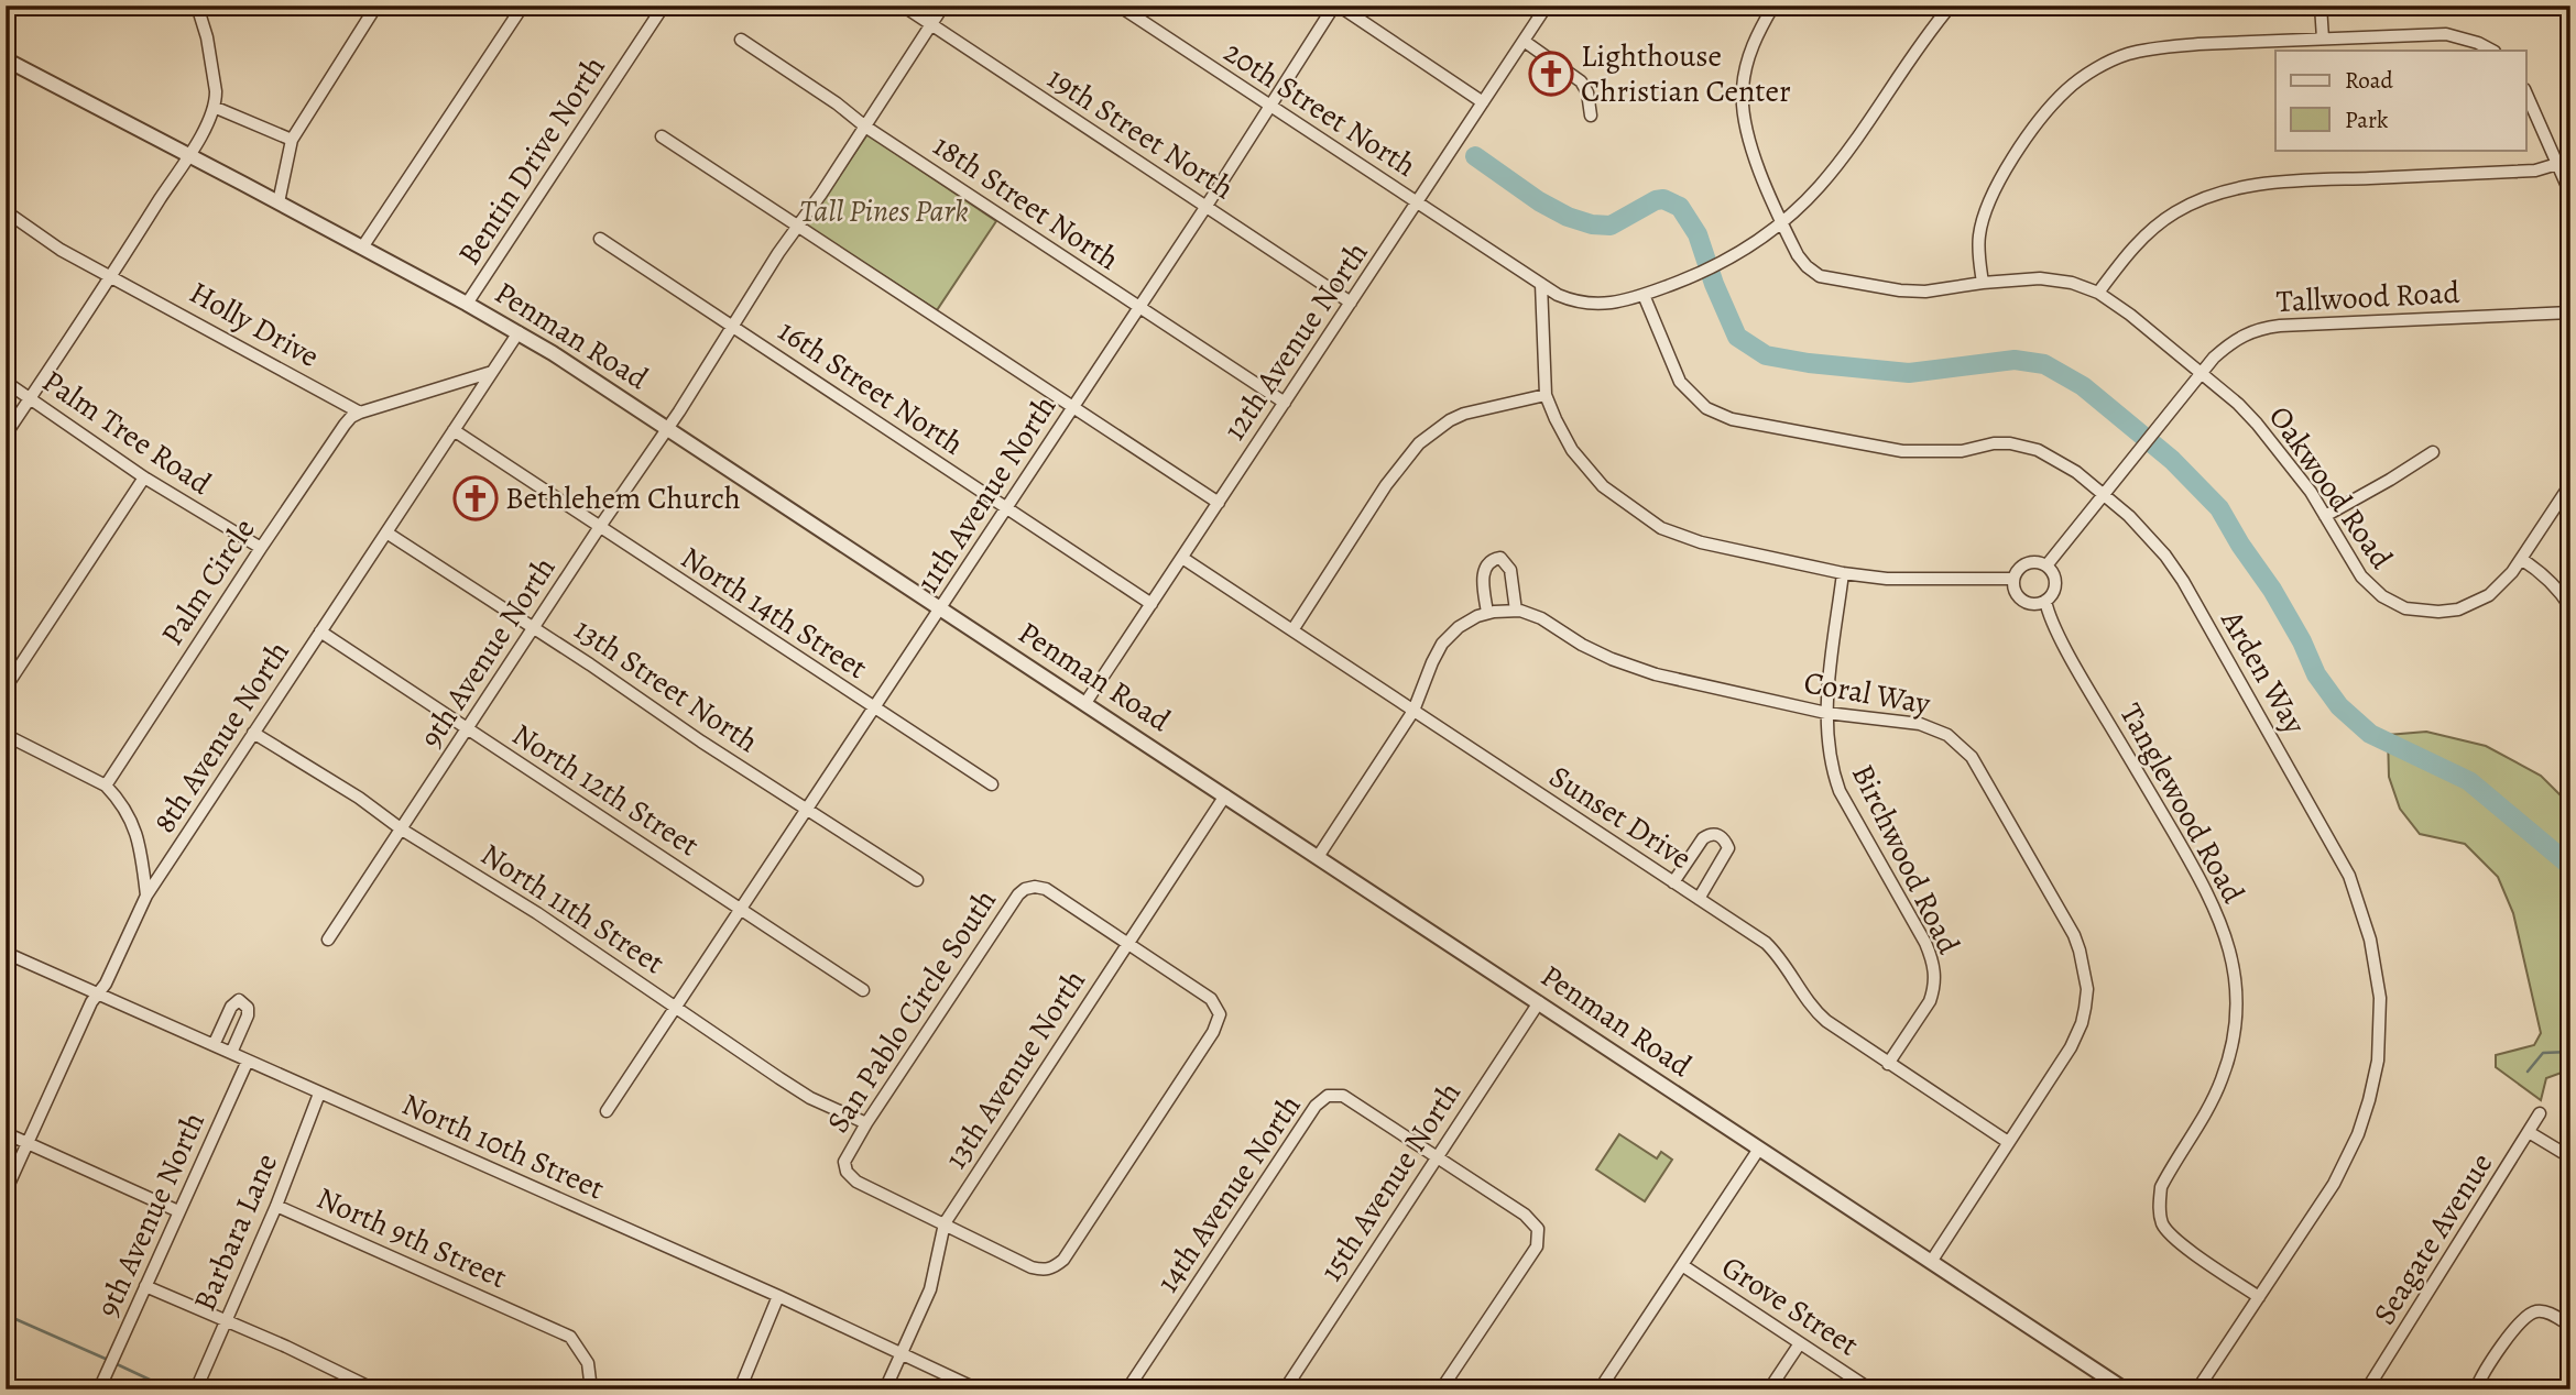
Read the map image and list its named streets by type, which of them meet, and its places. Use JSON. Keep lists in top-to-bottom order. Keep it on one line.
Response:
{"streets":{"street":["20th Street North","19th Street North","Bentin Drive North","18th Street North","Tallwood Road","Holly Drive","Penman Road","12th Avenue North","16th Street North","Palm Tree Road","Oakwood Road","11th Avenue North","Palm Circle","North 14th Street","9th Avenue North","Arden Way","13th Street North","Coral Way","8th Avenue North","North 12th Street","Tanglewood Road","Sunset Drive","Birchwood Road","North 11th Street","San Pablo Circle South","13th Avenue North","North 10th Street","15th Avenue North","14th Avenue North","Barbara Lane","North 9th Street","Seagate Avenue","Grove Street"]},"crossings":[["20th Street North","12th Avenue North"],["20th Street North","Oakwood Road"],["20th Street North","11th Avenue North"],["20th Street North","Arden Way"],["19th Street North","12th Avenue North"],["19th Street North","11th Avenue North"],["19th Street North","9th Avenue North"],["Bentin Drive North","Penman Road"],["18th Street North","12th Avenue North"],["18th Street North","11th Avenue North"],["18th Street North","9th Avenue North"],["Tallwood Road","Oakwood Road"],["Tallwood Road","Arden Way"],["Tallwood Road","Tanglewood Road"],["Holly Drive","Palm Circle"],["Penman Road","12th Avenue North"],["Penman Road","11th Avenue North"],["Penman Road","9th Avenue North"],["Penman Road","Coral Way"],["Penman Road","8th Avenue North"],["Penman Road","13th Avenue North"],["Penman Road","15th Avenue North"],["12th Avenue North","16th Street North"],["12th Avenue North","Sunset Drive"],["16th Street North","11th Avenue North"],["16th Street North","9th Avenue North"],["Palm Tree Road","Palm Circle"],["11th Avenue North","North 14th Street"],["11th Avenue North","13th Street North"],["11th Avenue North","North 12th Street"],["11th Avenue North","North 11th Street"],["North 14th Street","9th Avenue North"],["North 14th Street","8th Avenue North"],["9th Avenue North","13th Street North"],["9th Avenue North","North 12th Street"],["9th Avenue North","North 11th Street"],["9th Avenue North","North 10th Street"],["Arden Way","Tanglewood Road"],["13th Street North","8th Avenue North"],["Coral Way","Sunset Drive"],["Coral Way","Birchwood Road"],["8th Avenue North","North 12th Street"],["8th Avenue North","North 11th Street"],["8th Avenue North","North 10th Street"],["Sunset Drive","Birchwood Road"],["North 11th Street","San Pablo Circle South"],["San Pablo Circle South","13th Avenue North"],["13th Avenue North","North 10th Street"],["North 10th Street","Barbara Lane"],["15th Avenue North","14th Avenue North"],["Barbara Lane","North 9th Street"]],"parks":["Tall Pines Park"],"places":{"church":["Lighthouse Christian Center","Bethlehem Church"]},"legend":["Road","Park"]}
